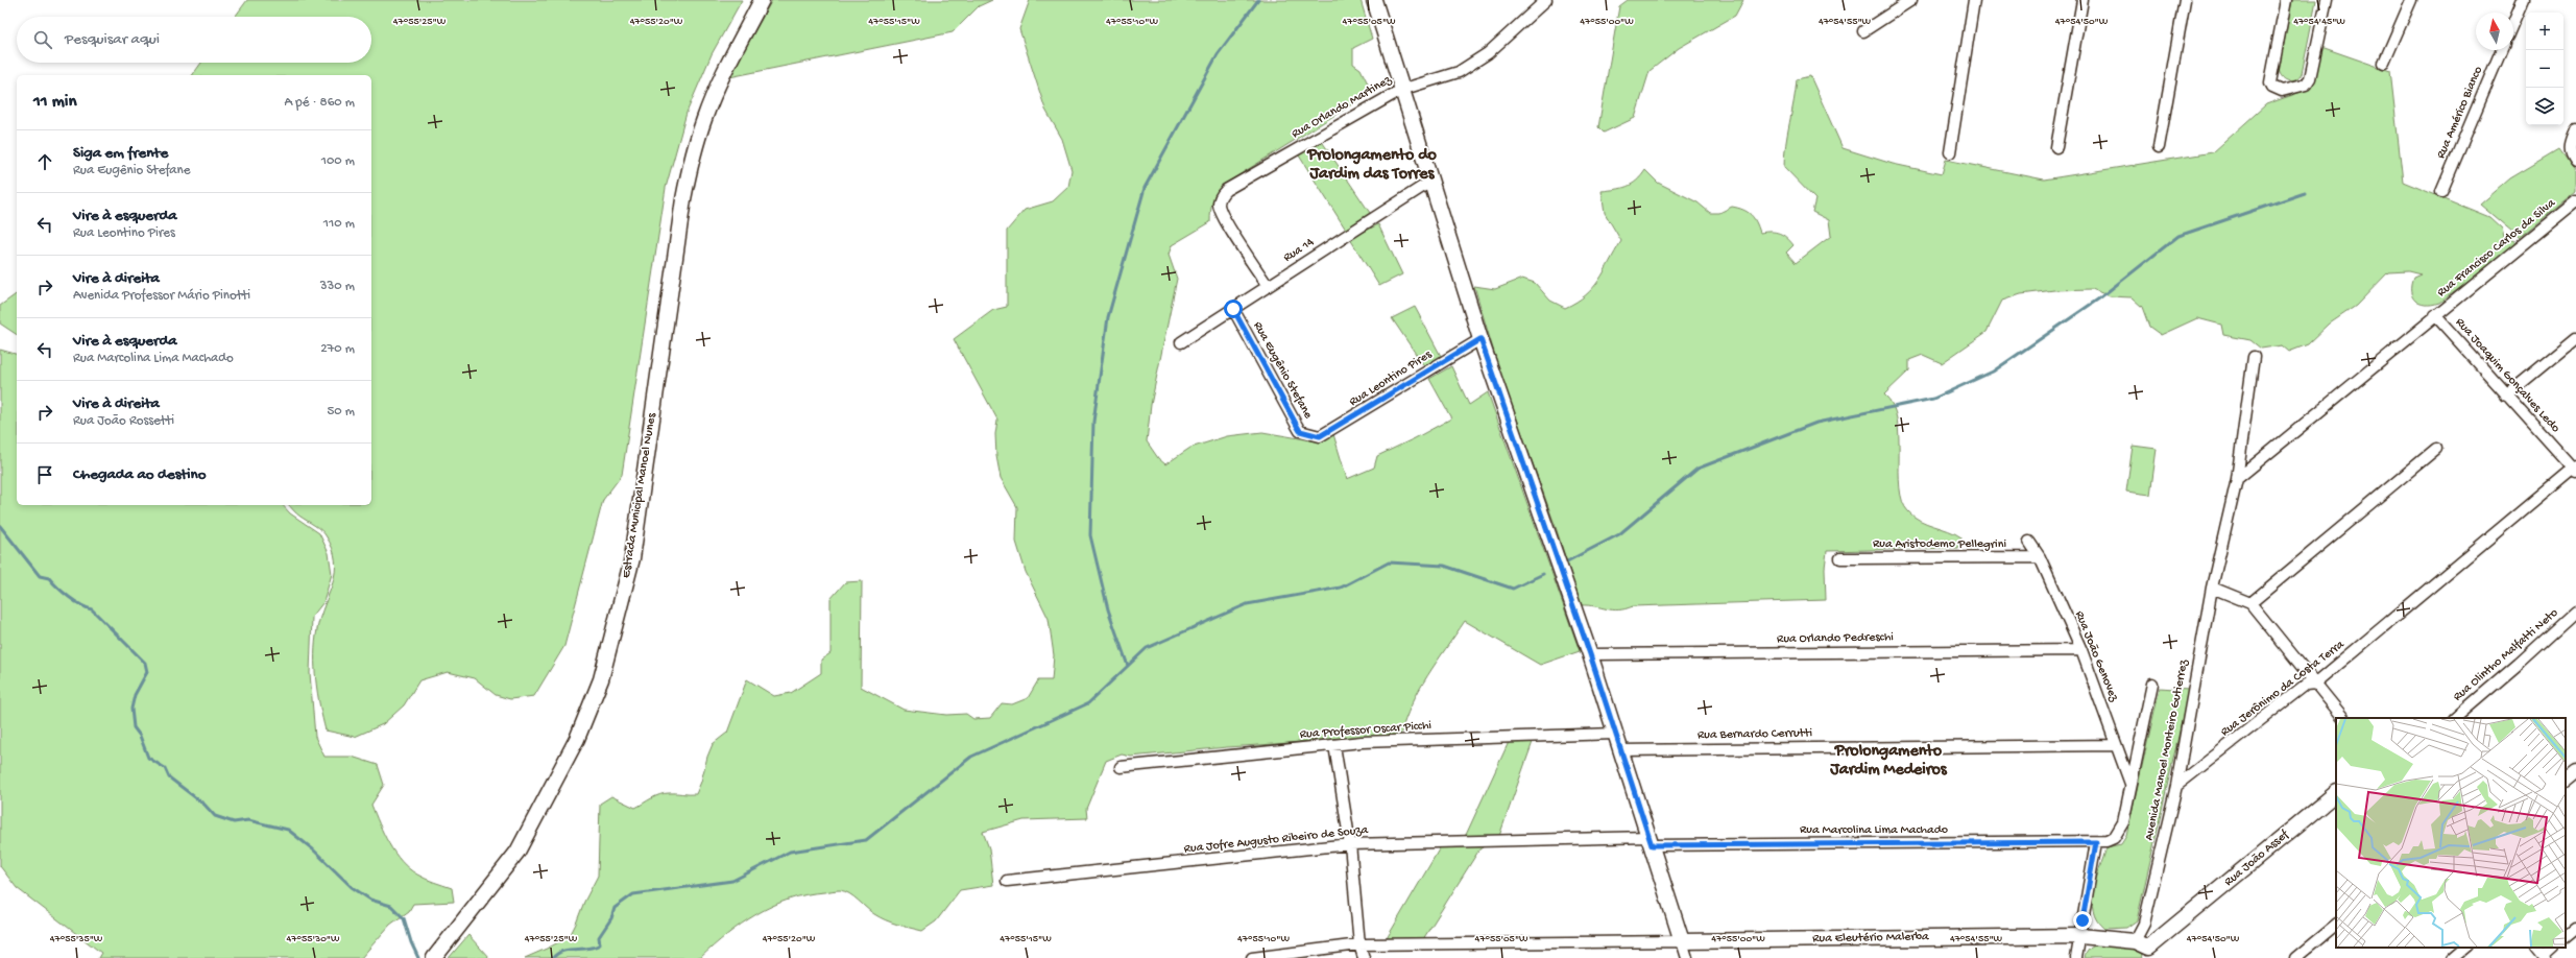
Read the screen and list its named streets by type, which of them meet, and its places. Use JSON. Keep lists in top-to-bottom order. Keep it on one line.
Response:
{"streets":{"street":["Rua Orlando Martinez","Rua Américo Bianco","Rua Francisco Carlos da Silva","Rua 14","Rua Eugênio Stefane","Rua Joaquim Gonçalves Ledo","Rua Leontino Pires","Estrada Municipal Manoel Nunes","Rua Aristodemo Pellegrini","Rua Orlando Pedreschi","Rua Olintho Malfatti Neto","Rua João Genovez","Rua Jerônimo da Costa Terra","Rua Professor Oscar Picchi","Rua Bernardo Cerrutti","Avenida Manoel Monteiro Gutierrez","Rua Marcolina Lima Machado","Rua Jofre Augusto Ribeiro de Souza","Rua João Assef","Rua Eleutério Malerba"]},"crossings":[["Rua Orlando Martinez","Rua 14"],["Rua Francisco Carlos da Silva","Rua Joaquim Gonçalves Ledo"],["Rua Francisco Carlos da Silva","Avenida Manoel Monteiro Gutierrez"],["Rua 14","Rua Eugênio Stefane"],["Rua Eugênio Stefane","Rua Leontino Pires"],["Rua Joaquim Gonçalves Ledo","Rua Jerônimo da Costa Terra"],["Rua Aristodemo Pellegrini","Rua João Genovez"],["Rua Orlando Pedreschi","Rua João Genovez"],["Rua João Genovez","Rua Bernardo Cerrutti"],["Rua João Genovez","Rua Marcolina Lima Machado"],["Rua Jerônimo da Costa Terra","Avenida Manoel Monteiro Gutierrez"],["Avenida Manoel Monteiro Gutierrez","Rua João Assef"],["Avenida Manoel Monteiro Gutierrez","Rua Eleutério Malerba"],["Rua Marcolina Lima Machado","Rua Jofre Augusto Ribeiro de Souza"],["Rua João Assef","Rua Eleutério Malerba"]],"districts":["Prolongamento do Jardim das Torres","Prolongamento Jardim Medeiros"],"north":"top","page":{"map_buttons":["+","−"],"search":"Pesquisar aqui","heading":["11 min","A pé · 860 m"],"list":[["Siga em frente","Rua Eugênio Stefane","100 m"],["Vire à esquerda","Rua Leontino Pires","110 m"],["Vire à direita","Avenida Professor Mário Pinotti","330 m"],["Vire à esquerda","Rua Marcolina Lima Machado","270 m"],["Vire à direita","Rua João Rossetti","50 m"],"Chegada ao destino"]},"coordinates":["47°55'25\"W","47°55'20\"W","47°55'15\"W","47°55'10\"W","47°55'05\"W","47°55'00\"W","47°54'55\"W","47°54'50\"W","47°54'45\"W","47°55'35\"W","47°55'30\"W"]}
